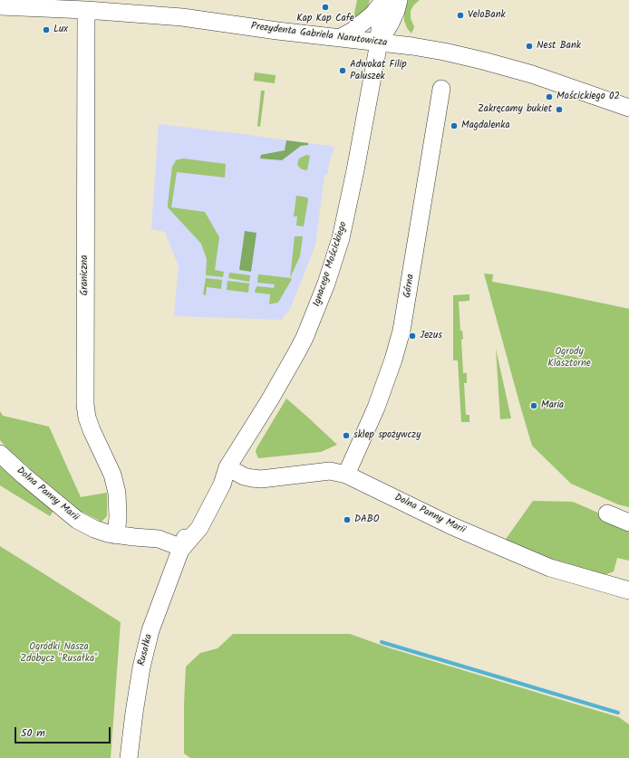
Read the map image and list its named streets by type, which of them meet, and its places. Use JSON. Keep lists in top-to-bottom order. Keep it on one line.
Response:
{"streets":{"street":["Prezydenta Gabriela Narutowicza","Ignacego Mościckiego","Graniczna","Górna","Dolna Panny Marii","Rusałka"]},"crossings":[["Prezydenta Gabriela Narutowicza","Ignacego Mościckiego"],["Prezydenta Gabriela Narutowicza","Graniczna"],["Ignacego Mościckiego","Dolna Panny Marii"],["Graniczna","Dolna Panny Marii"],["Górna","Dolna Panny Marii"],["Dolna Panny Marii","Rusałka"]],"parks":["Ogrody Klasztorne","Ogródki Nasza Zdobycz \"Rusałka\""],"places":["Kap Kap Cafe","VeloBank","Lux","Nest Bank","Adwokat Filip Paluszek","Mościckiego 02","Zakręcamy bukiet","Magdalenka","Jezus","Maria","sklep spożywczy","DABO"],"scale_bar":"50 m"}
